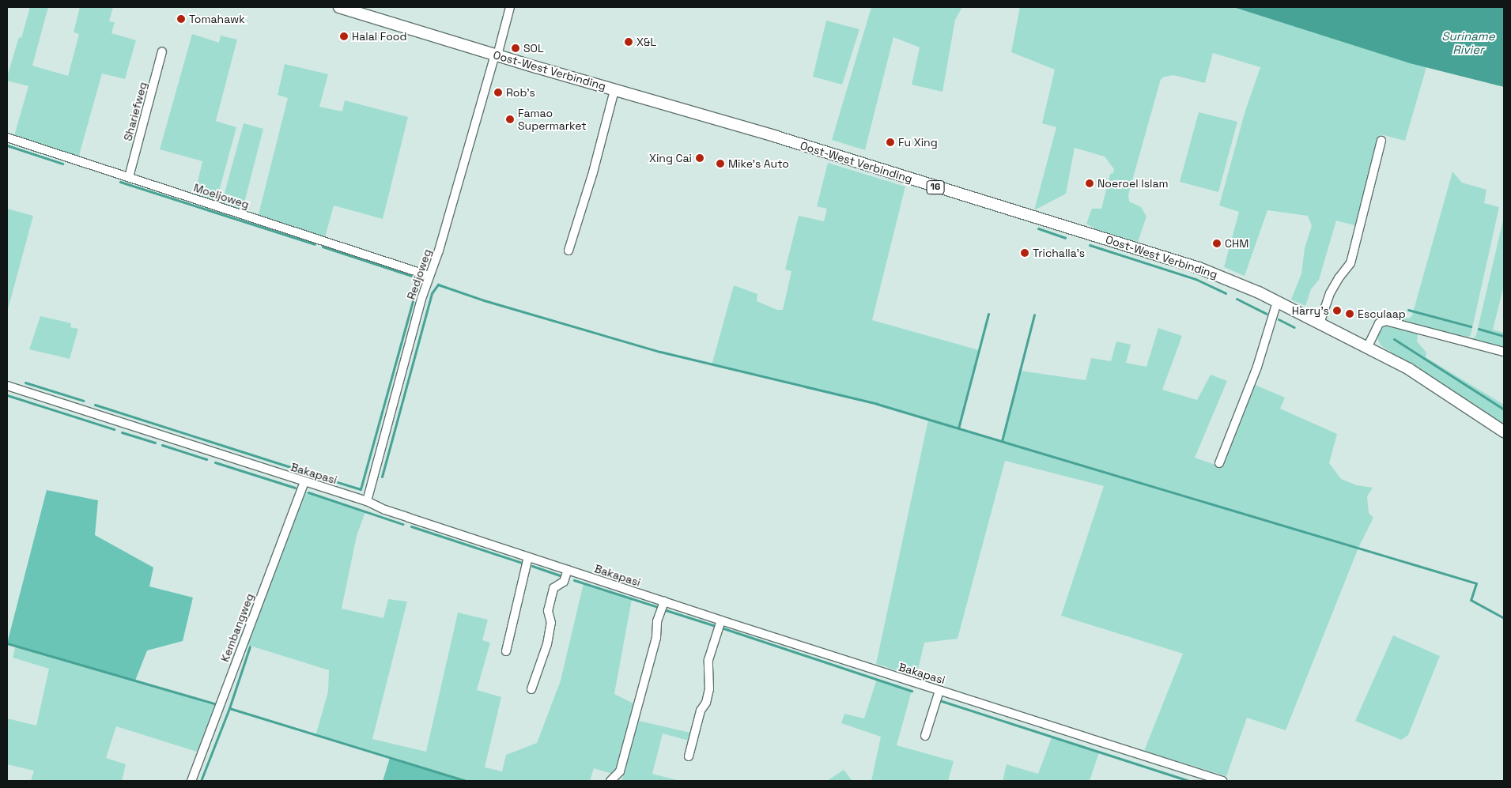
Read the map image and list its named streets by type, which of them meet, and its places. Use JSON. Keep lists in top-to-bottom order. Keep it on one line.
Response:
{"streets":{"main road":["Oost-West Verbinding","16"],"street":["Shariefweg","Moeljoweg","Redjoweg","Bakapasi","Kembangweg"]},"crossings":[["Oost-West Verbinding","Redjoweg"],["Shariefweg","Moeljoweg"],["Moeljoweg","Redjoweg"],["Redjoweg","Bakapasi"],["Bakapasi","Kembangweg"]],"water":["Suriname Rivier"],"places":["Tomahawk","Halal Food","X&L","SOL","Rob's","Famao Supermarket","Fu Xing","Xing Cai","Mike's Auto","Noeroel Islam","CHM","Trichalla's","Harry's","Esculaap"]}
